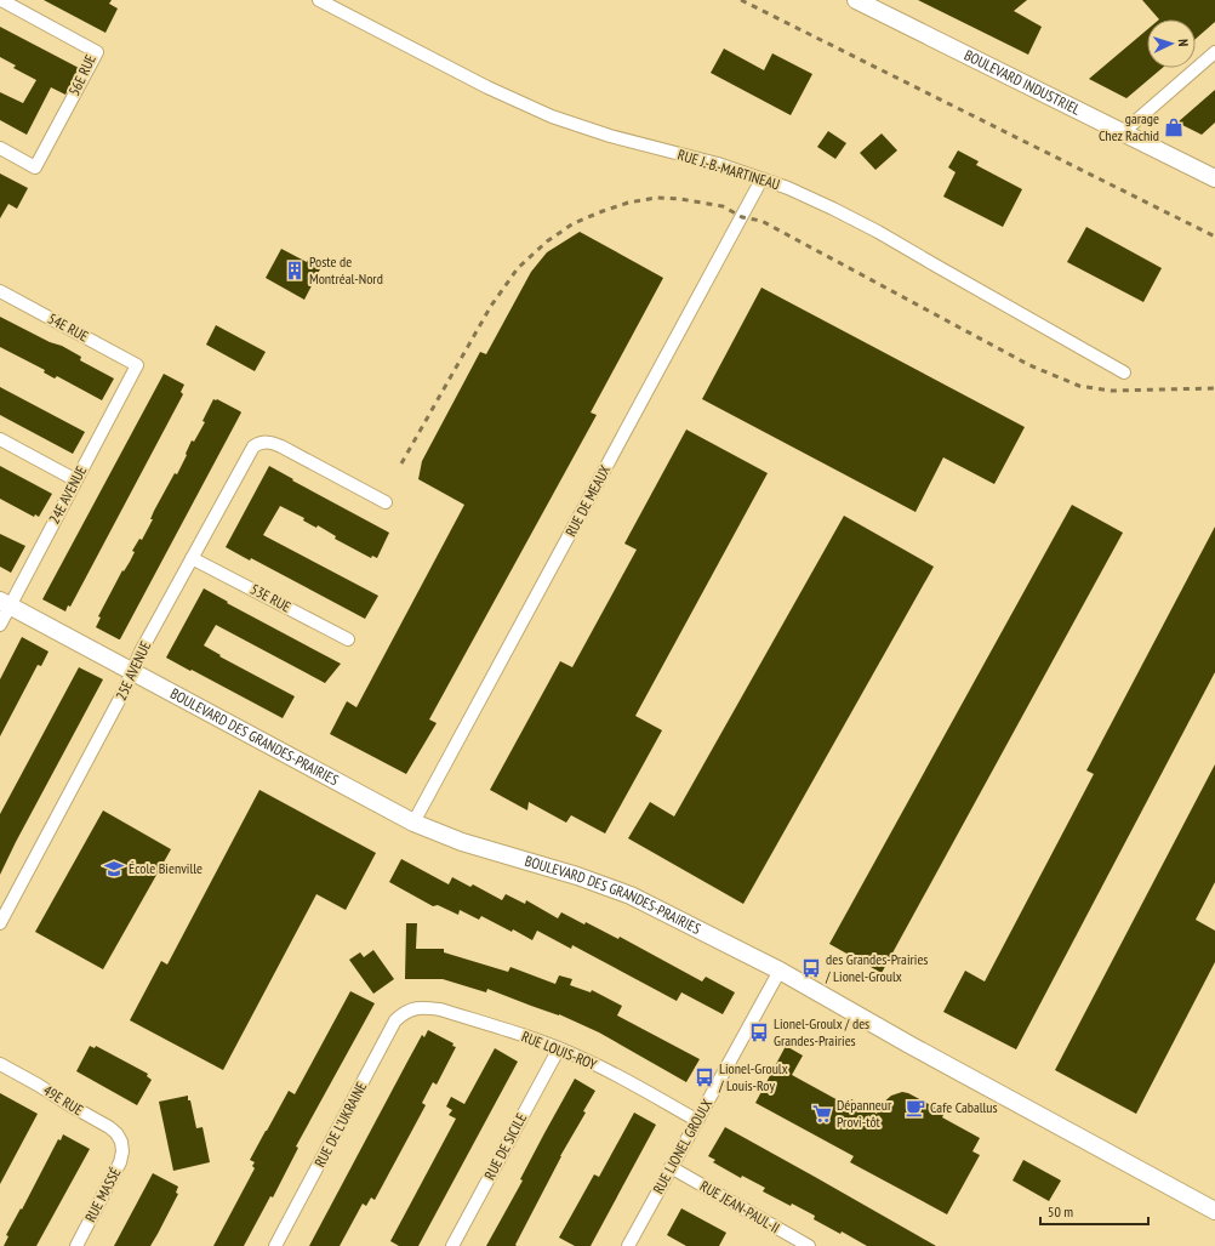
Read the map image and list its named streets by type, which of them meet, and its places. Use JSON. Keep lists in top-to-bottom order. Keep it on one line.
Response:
{"streets":{"main road":["BOULEVARD INDUSTRIEL","BOULEVARD DES GRANDES-PRAIRIES"],"street":["56E RUE","RUE J.-B.-MARTINEAU","54E RUE","24E AVENUE","RUE DE MEAUX","53E RUE","25E AVENUE","RUE LOUIS-ROY","49E RUE","RUE DE L'UKRAINE","RUE DE SICILE","RUE LIONEL GROULX","RUE MASSÉ","RUE JEAN-PAUL-II"]},"crossings":[["RUE J.-B.-MARTINEAU","RUE DE MEAUX"],["54E RUE","24E AVENUE"],["24E AVENUE","BOULEVARD DES GRANDES-PRAIRIES"],["RUE DE MEAUX","BOULEVARD DES GRANDES-PRAIRIES"],["53E RUE","25E AVENUE"],["25E AVENUE","BOULEVARD DES GRANDES-PRAIRIES"],["BOULEVARD DES GRANDES-PRAIRIES","RUE LIONEL GROULX"],["RUE LOUIS-ROY","RUE DE L'UKRAINE"],["RUE LOUIS-ROY","RUE DE SICILE"],["RUE LOUIS-ROY","RUE LIONEL GROULX"],["49E RUE","RUE MASSÉ"],["RUE LIONEL GROULX","RUE JEAN-PAUL-II"]],"places":{"shop":["garage Chez Rachid"],"building":["Poste de Montréal-Nord"],"school or university":["École Bienville"],"bus stop":["des Grandes-Prairies / Lionel-Groulx","Lionel-Groulx / des Grandes-Prairies","Lionel-Groulx / Louis-Roy"],"cafe":["Cafe Caballus"],"supermarket":["Dépanneur Provi-tôt"]},"scale_bar":"50 m","north":"right"}
